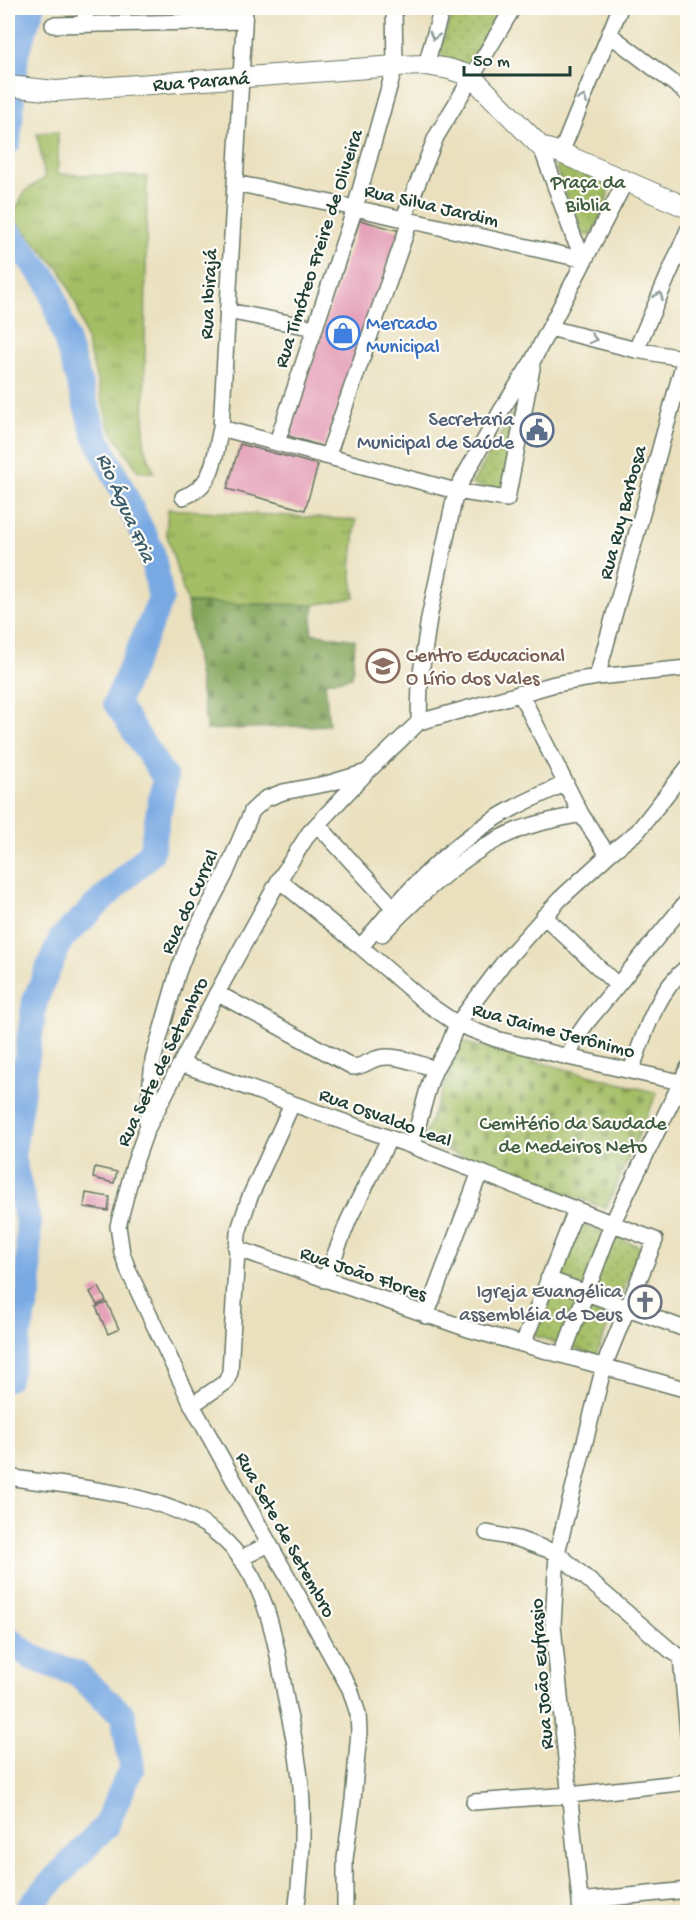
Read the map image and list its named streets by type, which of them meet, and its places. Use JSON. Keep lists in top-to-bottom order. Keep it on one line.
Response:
{"streets":{"main road":["Rua Paraná"],"street":["Rua Silva Jardim","Rua Timóteo Freire de Oliveira","Rua Ibirajá","Rua Ruy Barbosa","Rua do Curral","Rua Jaime Jerônimo","Rua Sete de Setembro","Rua Osvaldo Leal","Rua João Flores","Rua João Eufrasio"]},"crossings":[["Rua Paraná","Rua Timóteo Freire de Oliveira"],["Rua Paraná","Rua Ibirajá"],["Rua Silva Jardim","Rua Timóteo Freire de Oliveira"],["Rua Silva Jardim","Rua Ibirajá"],["Rua do Curral","Rua Sete de Setembro"],["Rua Jaime Jerônimo","Rua Sete de Setembro"],["Rua Sete de Setembro","Rua Osvaldo Leal"],["Rua Osvaldo Leal","Rua João Eufrasio"],["Rua João Flores","Rua João Eufrasio"]],"water":["Rio Água Fria"],"parks":["Praça da Biblia","Cemitério da Saudade de Medeiros Neto"],"places":{"shop":["Mercado Municipal"],"public building":["Secretaria Municipal de Saúde"],"school or university":["Centro Educacional O Lírio dos Vales"],"church":["Igreja Evangélica assembléia de Deus"]},"scale_bar":"50 m"}
